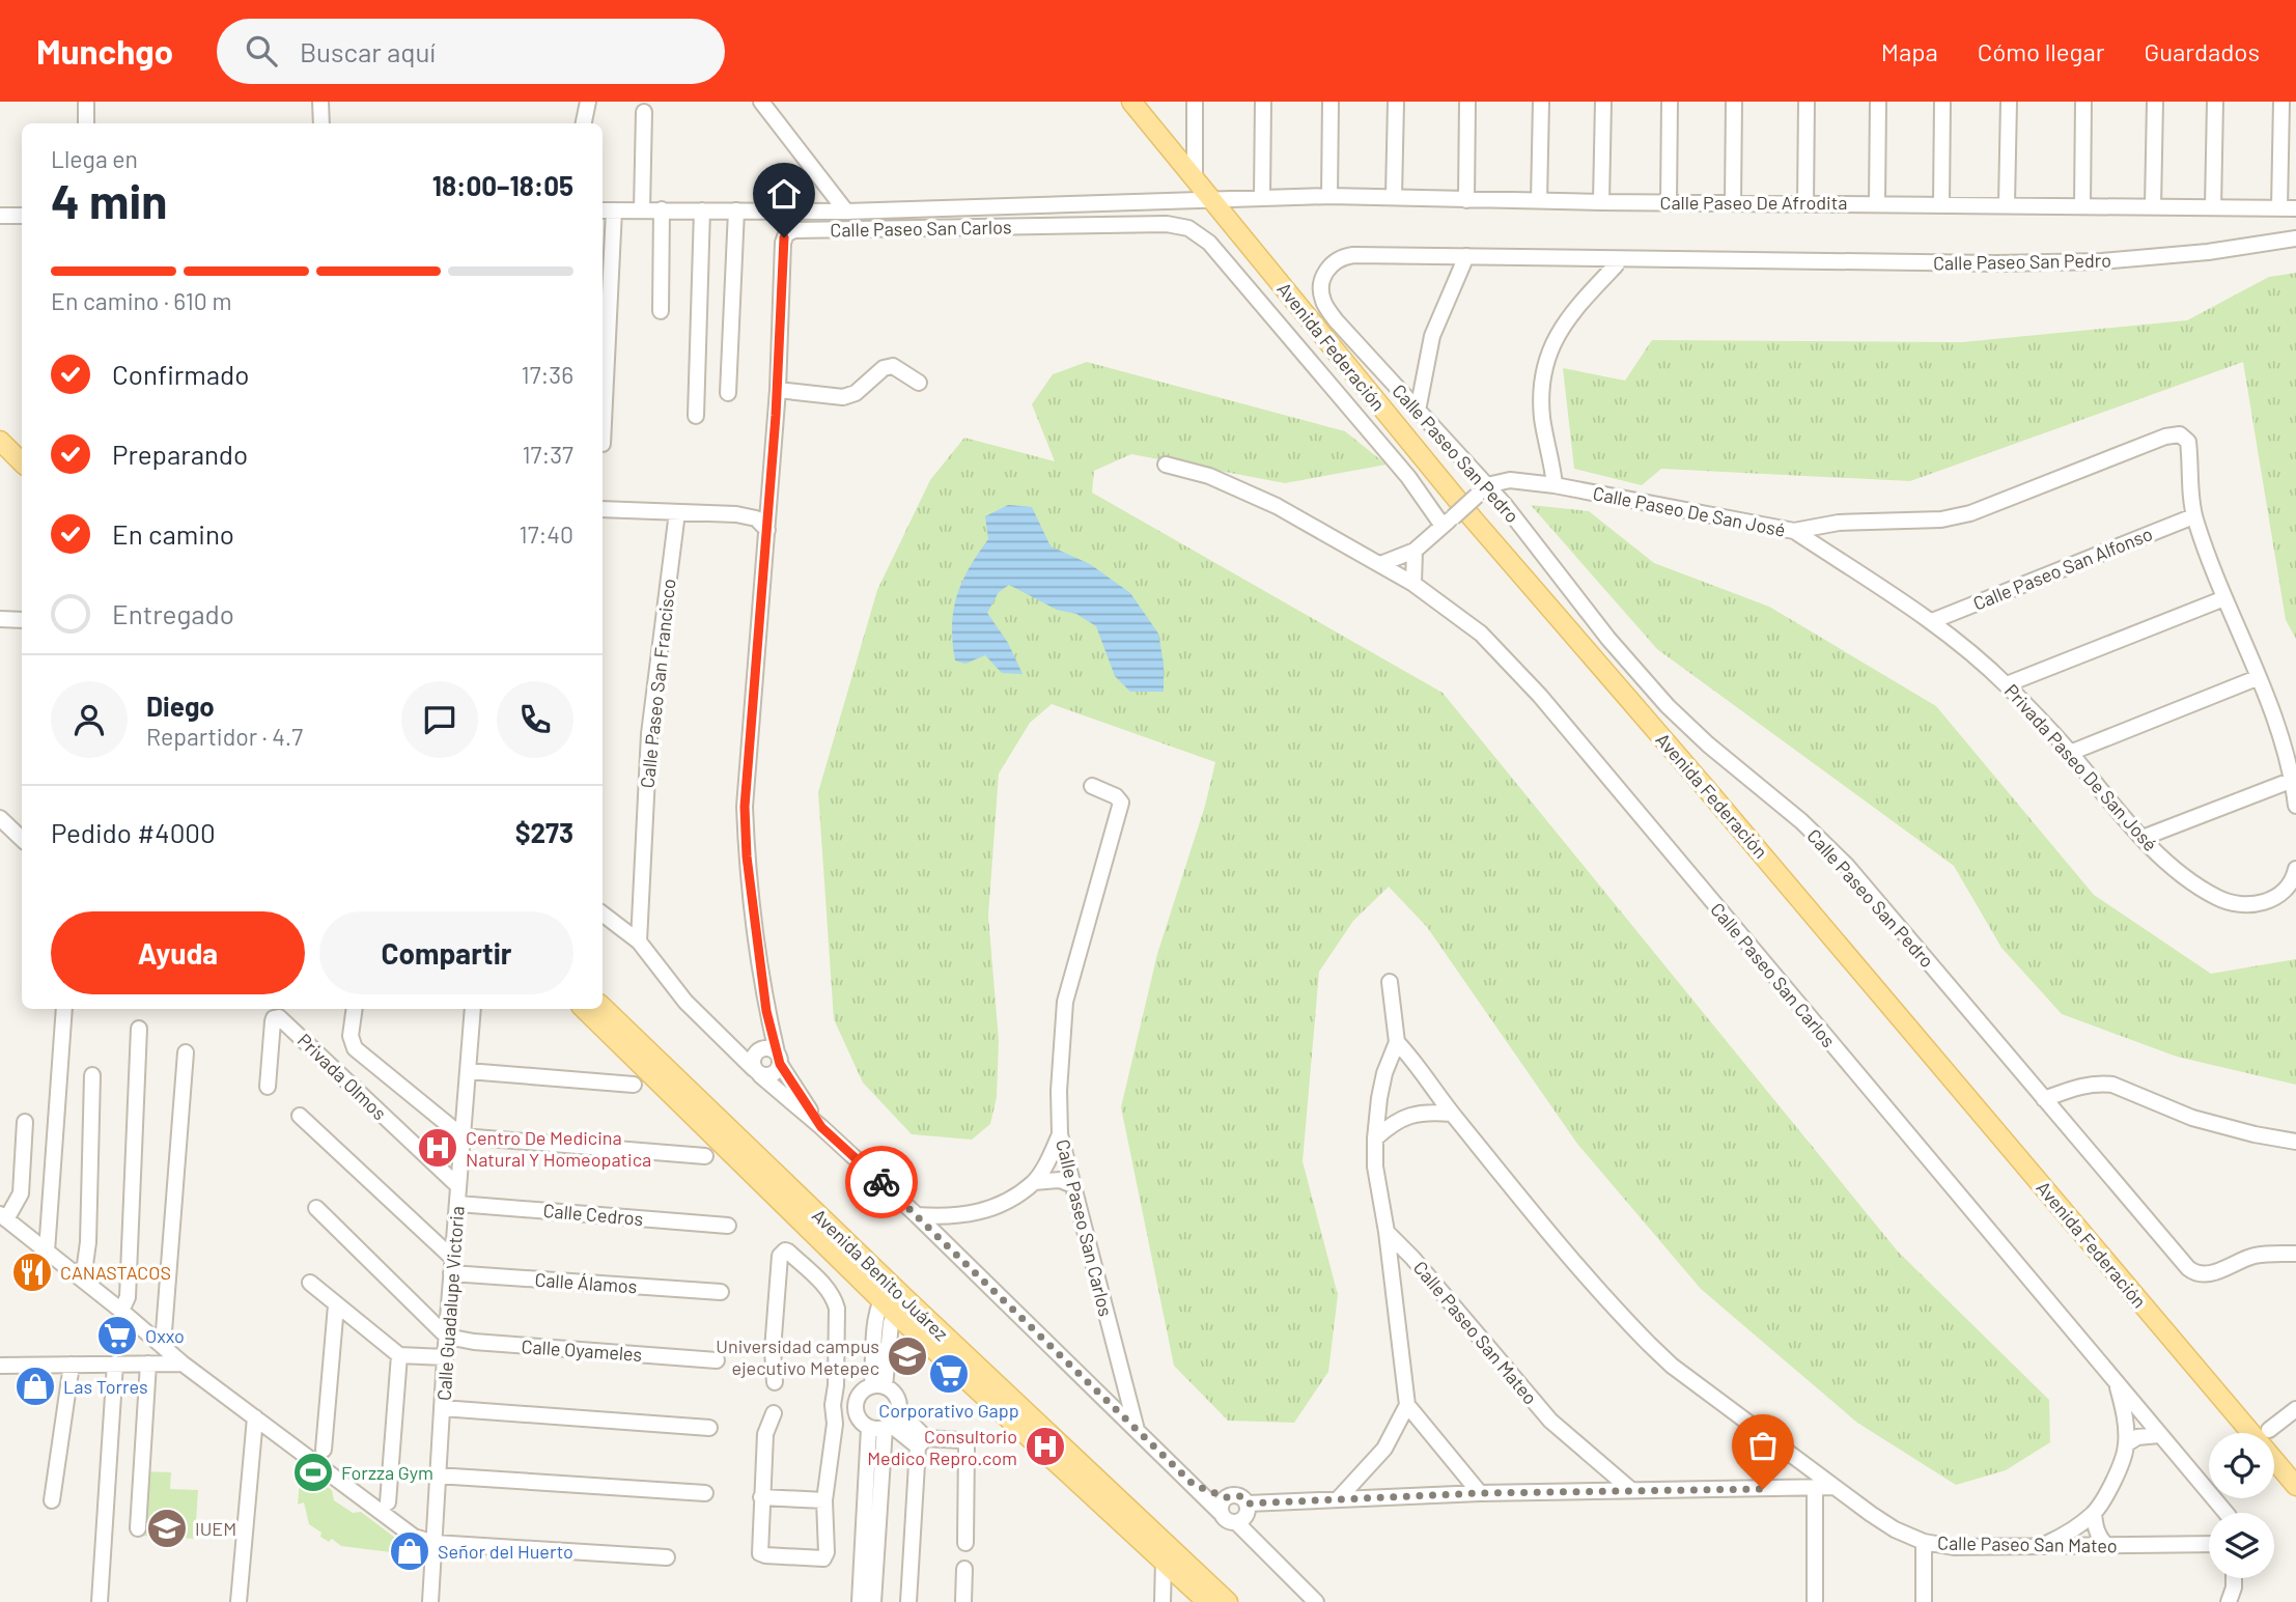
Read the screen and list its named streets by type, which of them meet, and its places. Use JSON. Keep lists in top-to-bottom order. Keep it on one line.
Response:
{"streets":{"main road":["Avenida Federación","Avenida Benito Juárez"],"street":["Calle Paseo De Afrodita","Calle Paseo San Carlos","Calle Paseo San Pedro","Calle Paseo De San José","Calle Paseo San Alfonso","Calle Paseo San Francisco","Privada Paseo De San José","Privada Olmos","Calle Cedros","Calle Álamos","Calle Guadalupe Victoria","Calle Paseo San Mateo","Calle Oyameles"]},"crossings":[["Calle Paseo De Afrodita","Avenida Federación"],["Calle Paseo San Carlos","Calle Paseo San Mateo"],["Calle Paseo San Pedro","Calle Paseo De San José"],["Calle Paseo De San José","Calle Paseo San Alfonso"],["Calle Paseo De San José","Privada Paseo De San José"],["Calle Paseo San Alfonso","Privada Paseo De San José"],["Privada Olmos","Calle Guadalupe Victoria"],["Calle Cedros","Calle Guadalupe Victoria"],["Calle Álamos","Calle Guadalupe Victoria"],["Calle Guadalupe Victoria","Calle Oyameles"]],"places":{"hospital":["Centro De Medicina Natural Y Homeopatica","Consultorio Medico Repro.com"],"restaurant":["CANASTACOS"],"supermarket":["Oxxo","Corporativo Gapp"],"school or university":["Universidad campus ejecutivo Metepec","IUEM"],"shop":["Las Torres","Señor del Huerto"],"sports":["Forzza Gym"]},"page":{"header":"Munchgo","search":"Buscar aquí","nav":["Mapa","Cómo llegar","Guardados"],"heading":["4 min","Llega en","18:00–18:05"],"panel":["Diego","Repartidor · 4.7","Pedido #4000","$273"],"bar":"En camino · 610 m","list":[["Confirmado","17:36"],["Preparando","17:37"],["En camino","17:40"],"Entregado"],"buttons":["Ayuda","Compartir"]}}
